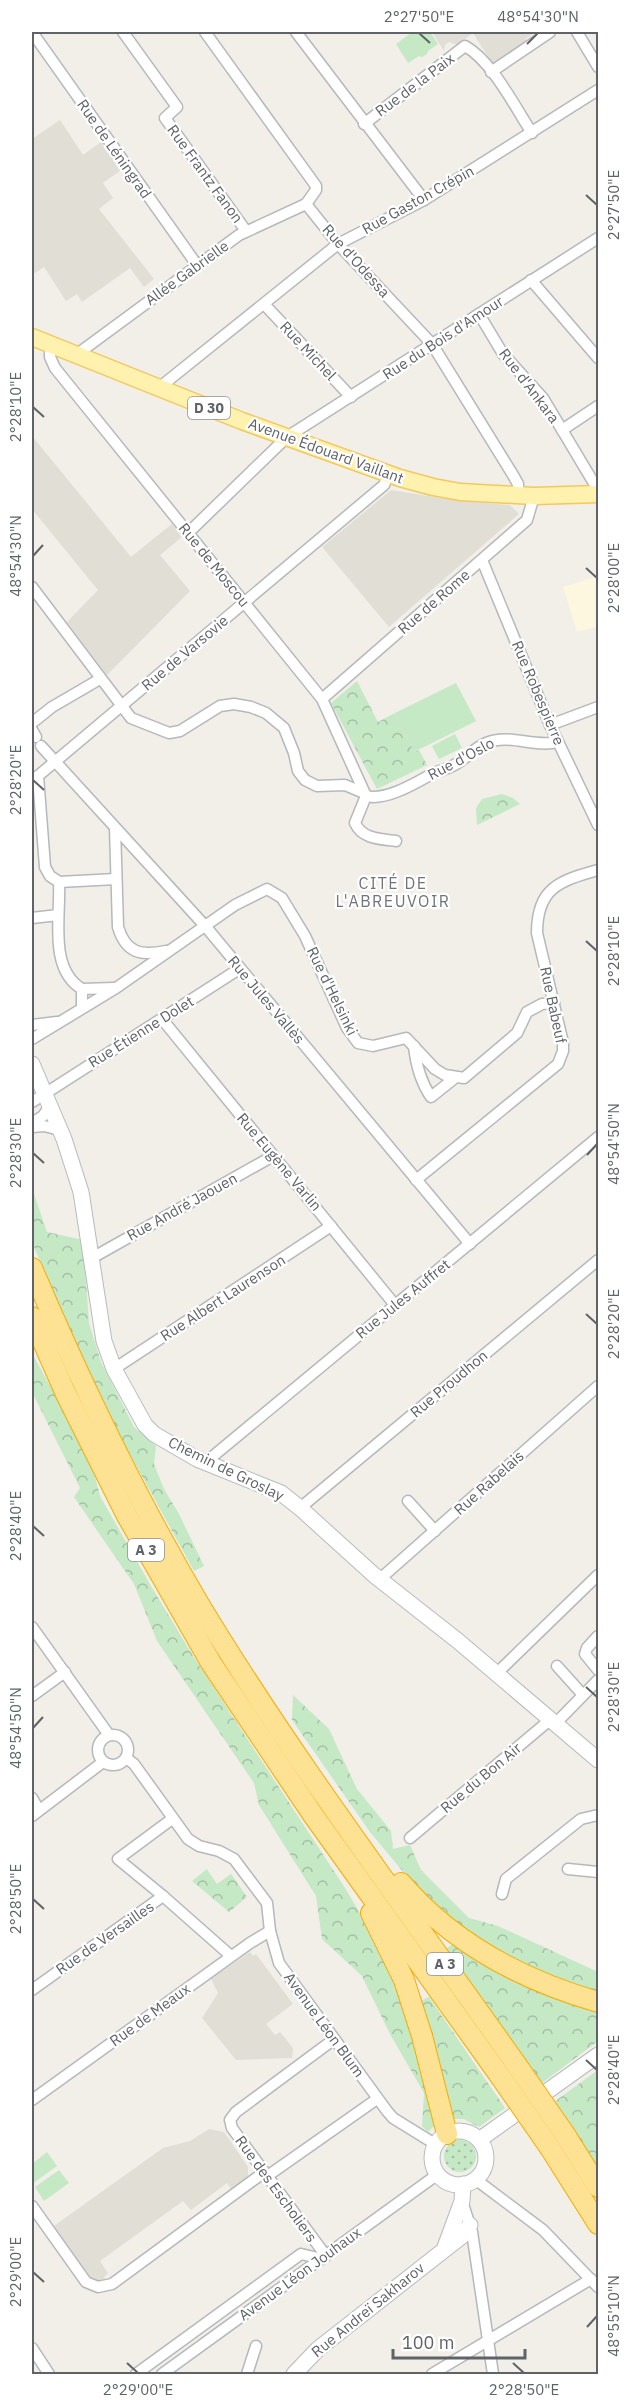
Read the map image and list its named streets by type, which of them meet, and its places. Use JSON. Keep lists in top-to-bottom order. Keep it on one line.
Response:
{"streets":{"highway":["A 3"],"main road":["D 30","Avenue Édouard Vaillant"],"street":["Rue de la Paix","Rue de Léningrad","Rue Frantz Fanon","Rue Gaston Crépin","Rue d'Odessa","Allée Gabrielle","Rue du Bois d'Amour","Rue Michel","Rue d'Ankara","Rue de Moscou","Rue de Rome","Rue de Varsovie","Rue Robespierre","Rue d'Oslo","Rue d'Helsinki","Rue Jules Vallès","Rue Babeuf","Rue Étienne Dolet","Rue Eugène Varlin","Rue André Jaouen","Rue Albert Laurenson","Rue Jules Auffret","Rue Proudhon","Chemin de Groslay","Rue Rabelais","Rue du Bon Air","Rue de Versailles","Rue de Meaux","Avenue Léon Blum","Rue des Escholiers","Avenue Léon Jouhaux","Rue Andreï Sakharov"]},"crossings":[["Rue de Léningrad","Allée Gabrielle"],["Rue Frantz Fanon","Allée Gabrielle"],["Rue Gaston Crépin","Rue d'Odessa"],["Rue Gaston Crépin","Rue Michel"],["Rue Gaston Crépin","Avenue Édouard Vaillant"],["Rue d'Odessa","Allée Gabrielle"],["Rue d'Odessa","Rue du Bois d'Amour"],["Rue d'Odessa","Avenue Édouard Vaillant"],["Rue d'Odessa","Rue de Rome"],["Allée Gabrielle","Avenue Édouard Vaillant"],["Rue du Bois d'Amour","Rue Michel"],["Rue du Bois d'Amour","Rue d'Ankara"],["Rue du Bois d'Amour","Avenue Édouard Vaillant"],["Rue du Bois d'Amour","Rue de Moscou"],["Avenue Édouard Vaillant","Rue de Moscou"],["Avenue Édouard Vaillant","Rue de Rome"],["Avenue Édouard Vaillant","Rue de Varsovie"],["Rue de Moscou","Rue de Rome"],["Rue de Moscou","Rue de Varsovie"],["Rue de Moscou","Rue d'Oslo"],["Rue de Rome","Rue Robespierre"],["Rue de Varsovie","Rue Jules Vallès"],["Rue Robespierre","Rue d'Oslo"],["Rue d'Helsinki","Rue Jules Vallès"],["Rue Jules Vallès","Rue Babeuf"],["Rue Jules Vallès","Rue Étienne Dolet"],["Rue Jules Vallès","Rue Jules Auffret"],["Rue Étienne Dolet","Rue Eugène Varlin"],["Rue Étienne Dolet","Chemin de Groslay"],["Rue Eugène Varlin","Rue André Jaouen"],["Rue Eugène Varlin","Rue Albert Laurenson"],["Rue Eugène Varlin","Rue Jules Auffret"],["Rue André Jaouen","Chemin de Groslay"],["Rue Albert Laurenson","Chemin de Groslay"],["Rue Jules Auffret","Chemin de Groslay"],["Rue Proudhon","Chemin de Groslay"],["Chemin de Groslay","Rue Rabelais"],["Chemin de Groslay","Rue du Bon Air"],["Rue de Versailles","Rue de Meaux"],["Rue de Meaux","Avenue Léon Blum"],["Avenue Léon Blum","Rue des Escholiers"],["Avenue Léon Blum","Avenue Léon Jouhaux"],["Rue des Escholiers","Avenue Léon Jouhaux"]],"districts":["CITÉ DE L'ABREUVOIR"],"scale_bar":"100 m","coordinates":["2°27'50\"E","48°54'30\"N","2°28'10\"E","2°28'00\"E","2°28'20\"E","48°54'50\"N","2°28'30\"E","2°28'40\"E","2°28'50\"E","2°29'00\"E","48°55'10\"N"]}
